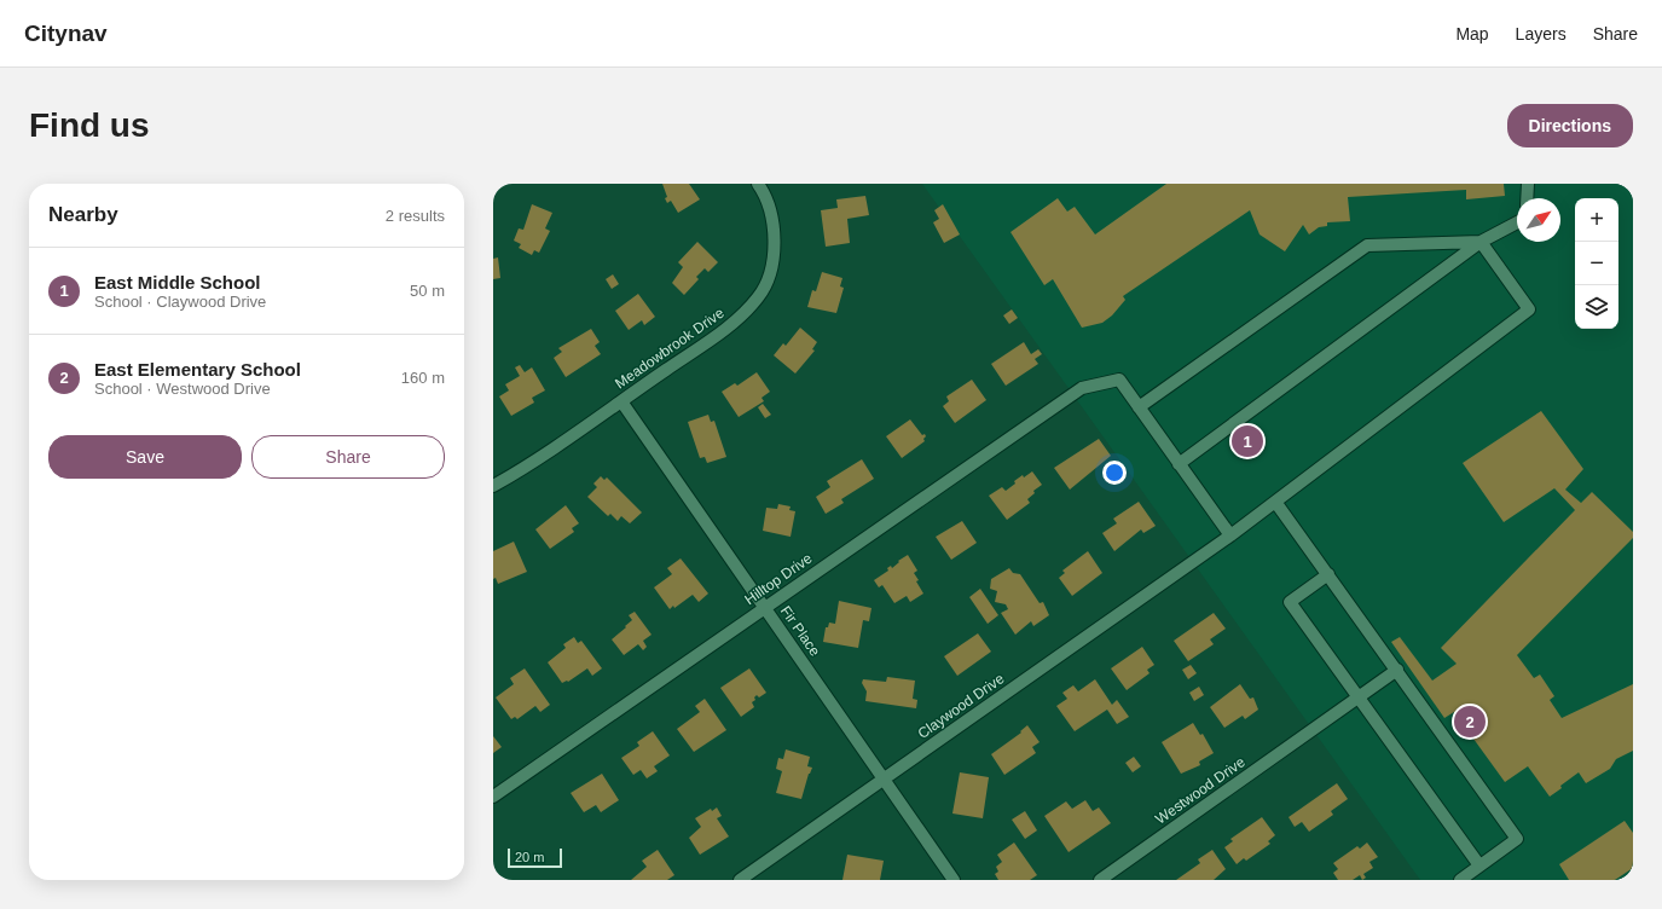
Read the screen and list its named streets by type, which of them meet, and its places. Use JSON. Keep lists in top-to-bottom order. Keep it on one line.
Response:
{"streets":{"street":["Meadowbrook Drive","Hilltop Drive","Fir Place","Claywood Drive","Westwood Drive"]},"crossings":[["Meadowbrook Drive","Fir Place"],["Hilltop Drive","Fir Place"],["Fir Place","Claywood Drive"]],"scale_bar":"20 m","north":"top right","page":{"header":"Citynav","nav":["Map","Layers","Share"],"buttons":["Directions",["Save","Share"]],"title":"Find us","heading":["Nearby","2 results"],"map_buttons":["+","−"],"list":[{"mark":"1","name":"East Middle School","note":"School · Claywood Drive","value":"50 m"},{"mark":"2","name":"East Elementary School","note":"School · Westwood Drive","value":"160 m"}],"pins":["1","2"],"scale":"20 m"}}
